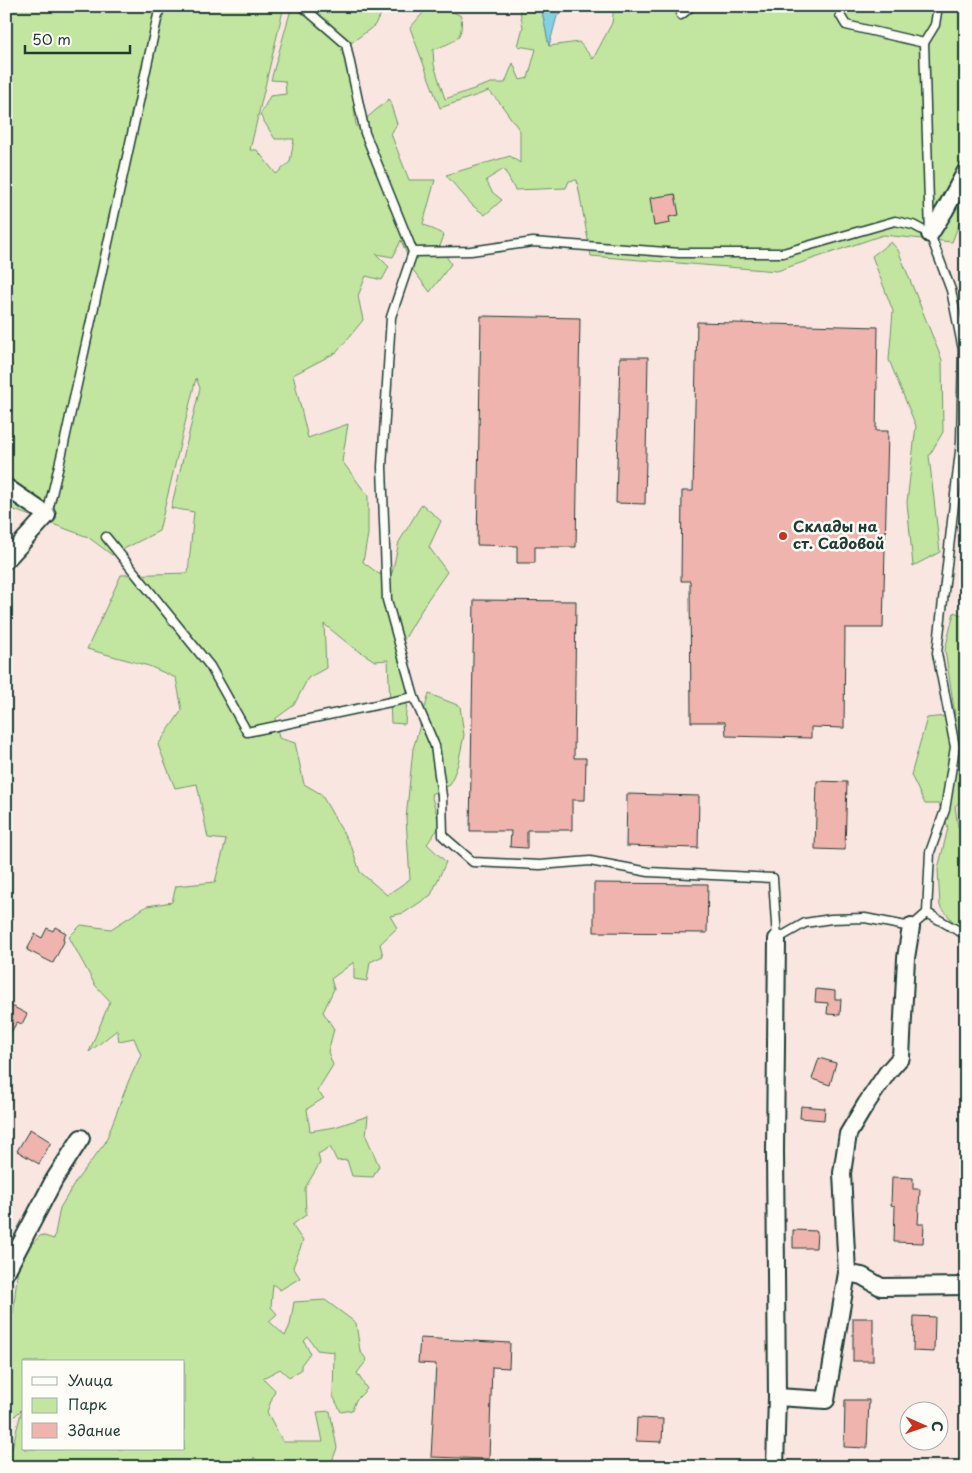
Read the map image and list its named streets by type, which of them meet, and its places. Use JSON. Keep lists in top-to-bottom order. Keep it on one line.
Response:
{"places":["Склады на ст. Садовой"],"legend":["Улица","Парк","Здание"],"scale_bar":"50 m","north":"right"}
